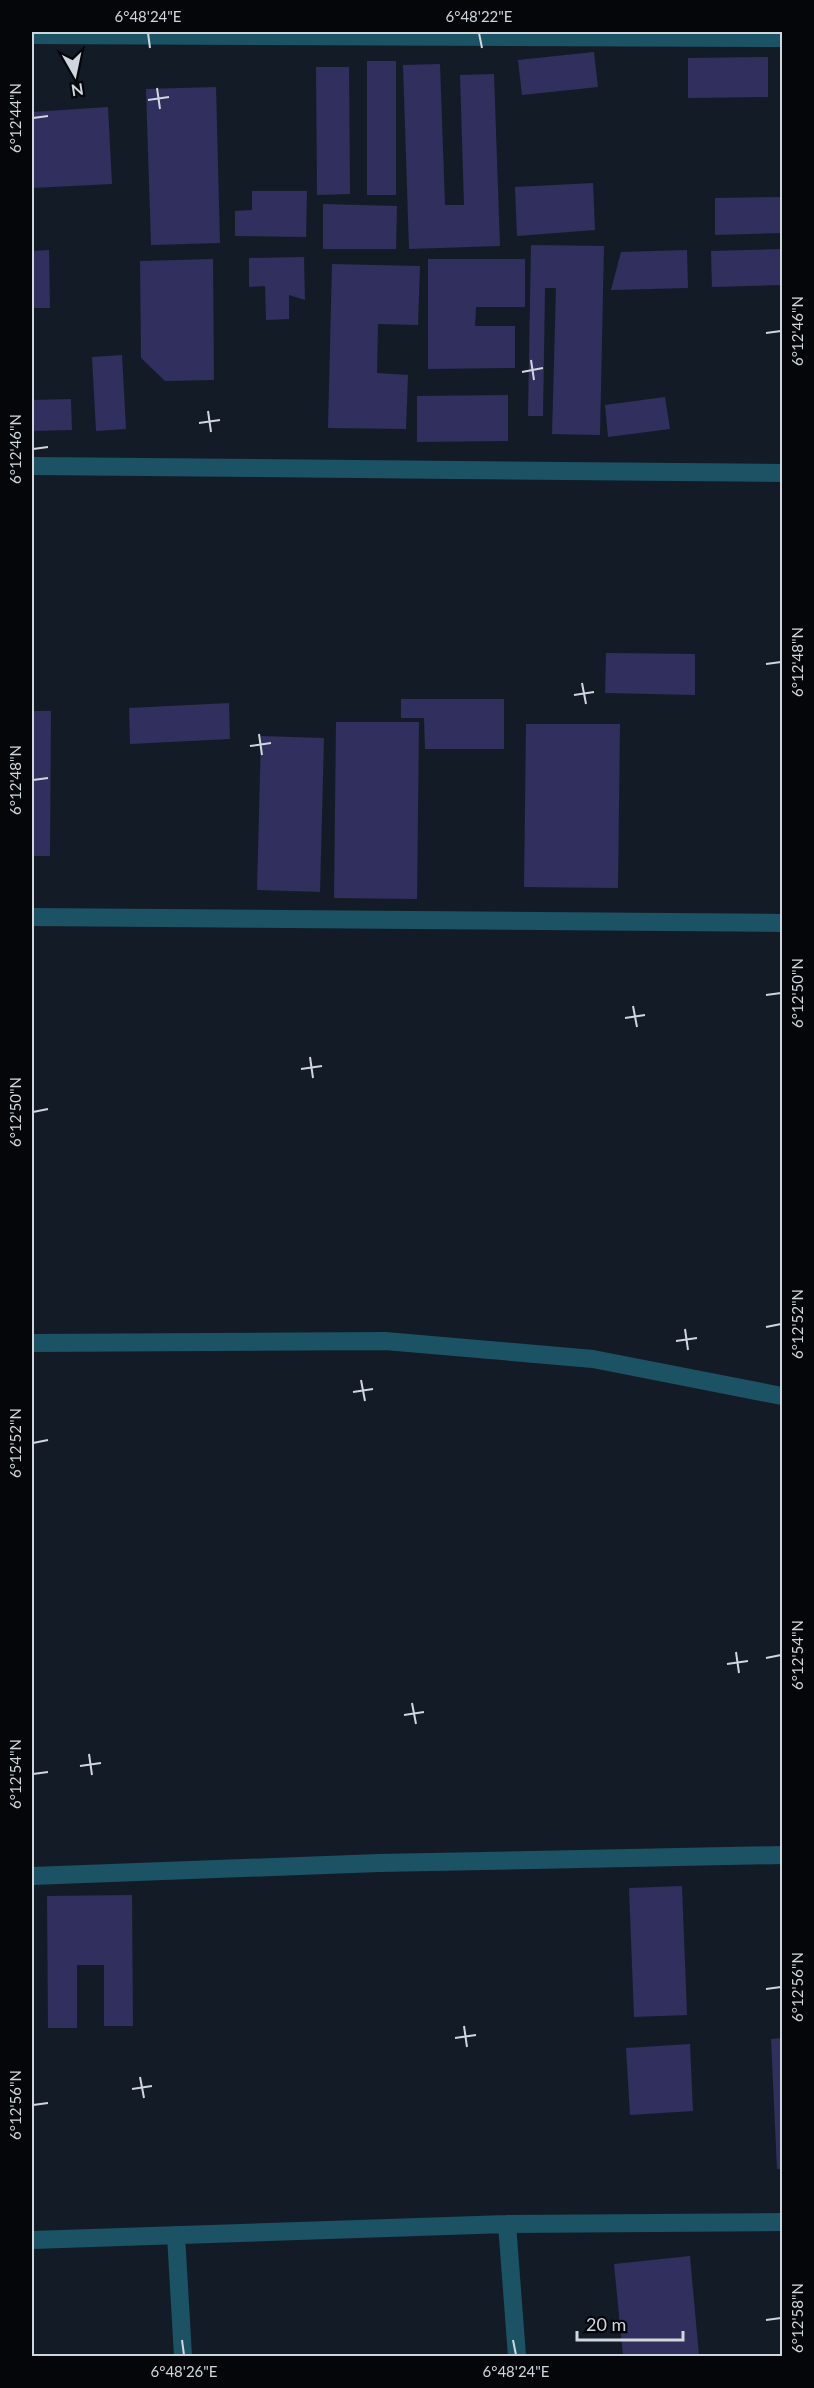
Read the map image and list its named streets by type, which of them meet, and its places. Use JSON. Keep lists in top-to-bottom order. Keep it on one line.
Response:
{"scale_bar":"20 m","north":"bottom","coordinates":["6°48'24\"E","6°48'22\"E","6°12'44\"N","6°12'46\"N","6°12'48\"N","6°12'50\"N","6°12'52\"N","6°12'54\"N","6°12'56\"N","6°12'58\"N","6°48'26\"E"]}
